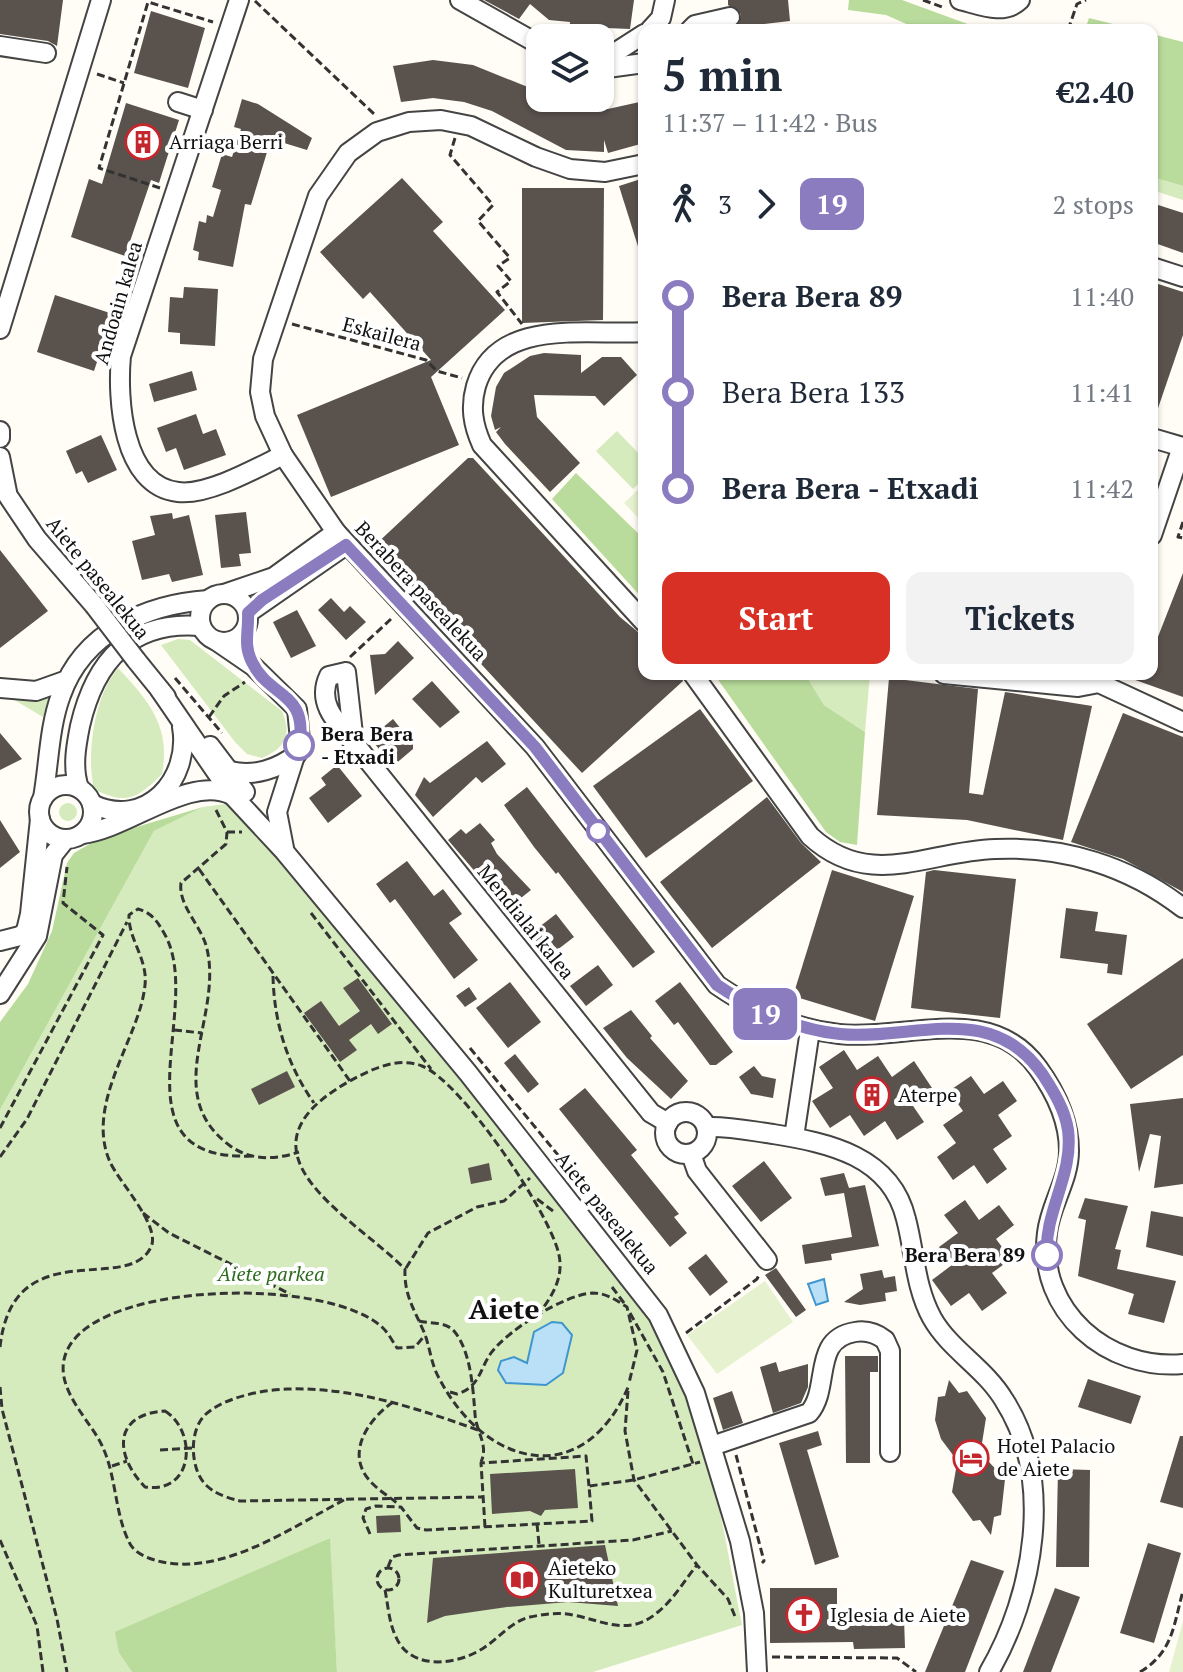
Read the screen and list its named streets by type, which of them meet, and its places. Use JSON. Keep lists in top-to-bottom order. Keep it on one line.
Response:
{"streets":{"street":["Andoain kalea","Aiete pasealekua","Berabera pasealekua","Mendialai kalea"],"path":["Eskailera"]},"crossings":[["Andoain kalea","Berabera pasealekua"],["Eskailera","Berabera pasealekua"]],"districts":["Aiete"],"parks":["Aiete parkea"],"places":{"building":["Arriaga Berri","Aterpe"],"other":["Bera Bera - Etxadi","Bera Bera 89"],"hotel":["Hotel Palacio de Aiete"],"library":["Aieteko Kulturetxea"],"church":["Iglesia de Aiete"]},"lines":["bus line 19"],"page":{"on_map":"19","heading":["5 min","11:37 – 11:42 · Bus","€2.40"],"legs":["3","19","2 stops"],"list":[{"name":"Bera Bera 89","value":"11:40"},{"name":"Bera Bera 133","value":"11:41"},{"name":"Bera Bera - Etxadi","value":"11:42"}],"buttons":["Start","Tickets"]}}
